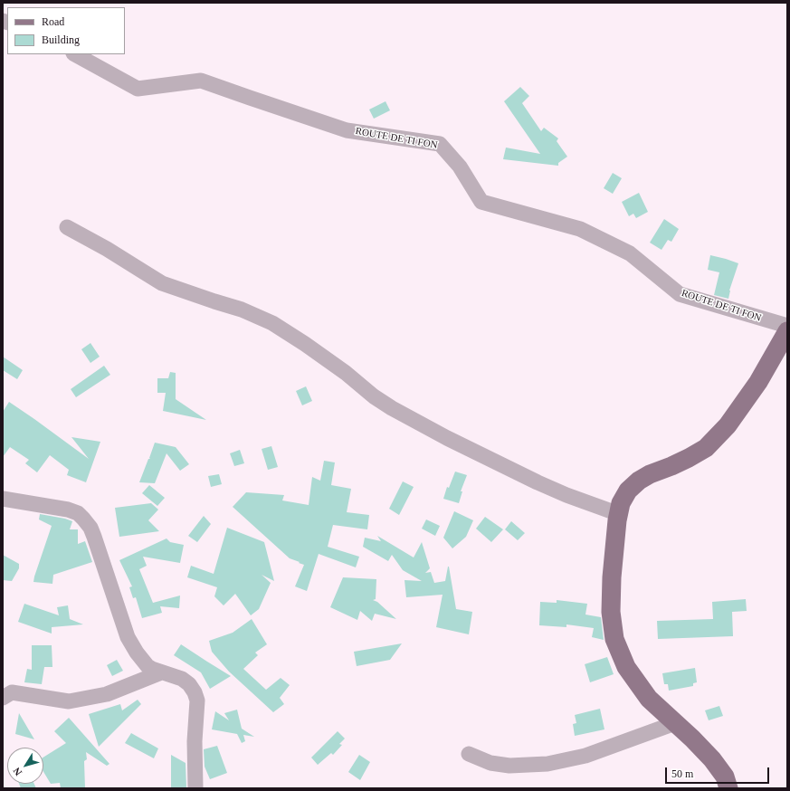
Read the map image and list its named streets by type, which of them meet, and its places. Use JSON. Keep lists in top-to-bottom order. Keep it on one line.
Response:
{"streets":{"street":["ROUTE DE TI FON"]},"legend":["Road","Building"],"scale_bar":"50 m","north":"bottom left"}
